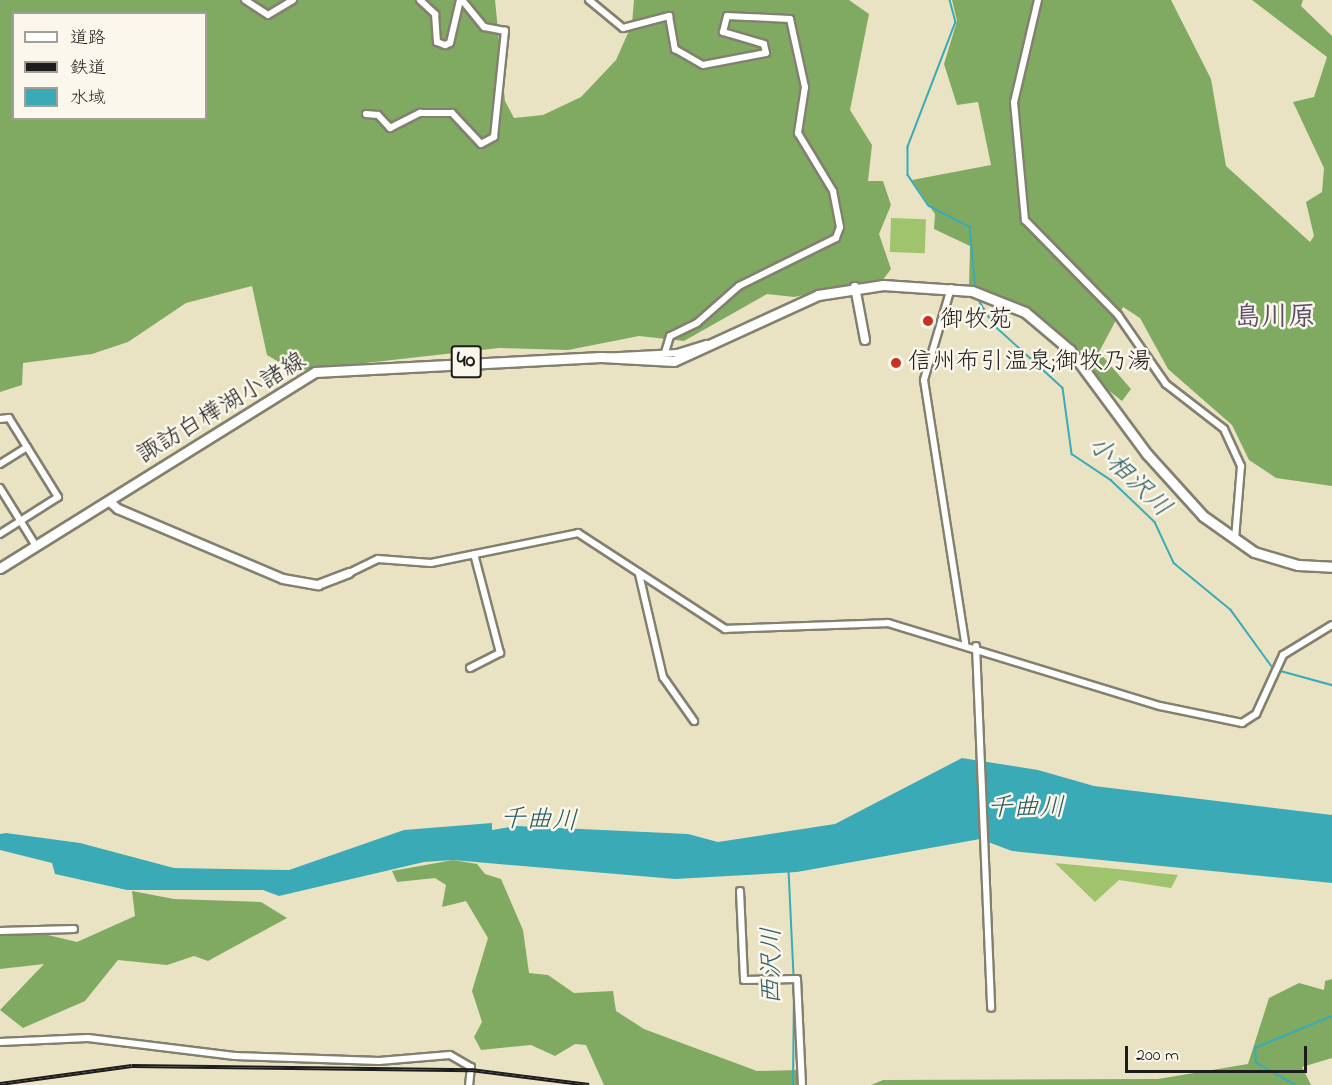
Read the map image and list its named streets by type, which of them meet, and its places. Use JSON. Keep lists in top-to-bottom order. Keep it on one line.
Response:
{"streets":{"main road":["40","諏訪白樺湖小諸線"]},"districts":["島川原"],"water":["小相沢川","千曲川","西沢川"],"places":["御牧苑","信州布引温泉;御牧乃湯"],"legend":["道路","鉄道","水域"],"scale_bar":"200 m"}
